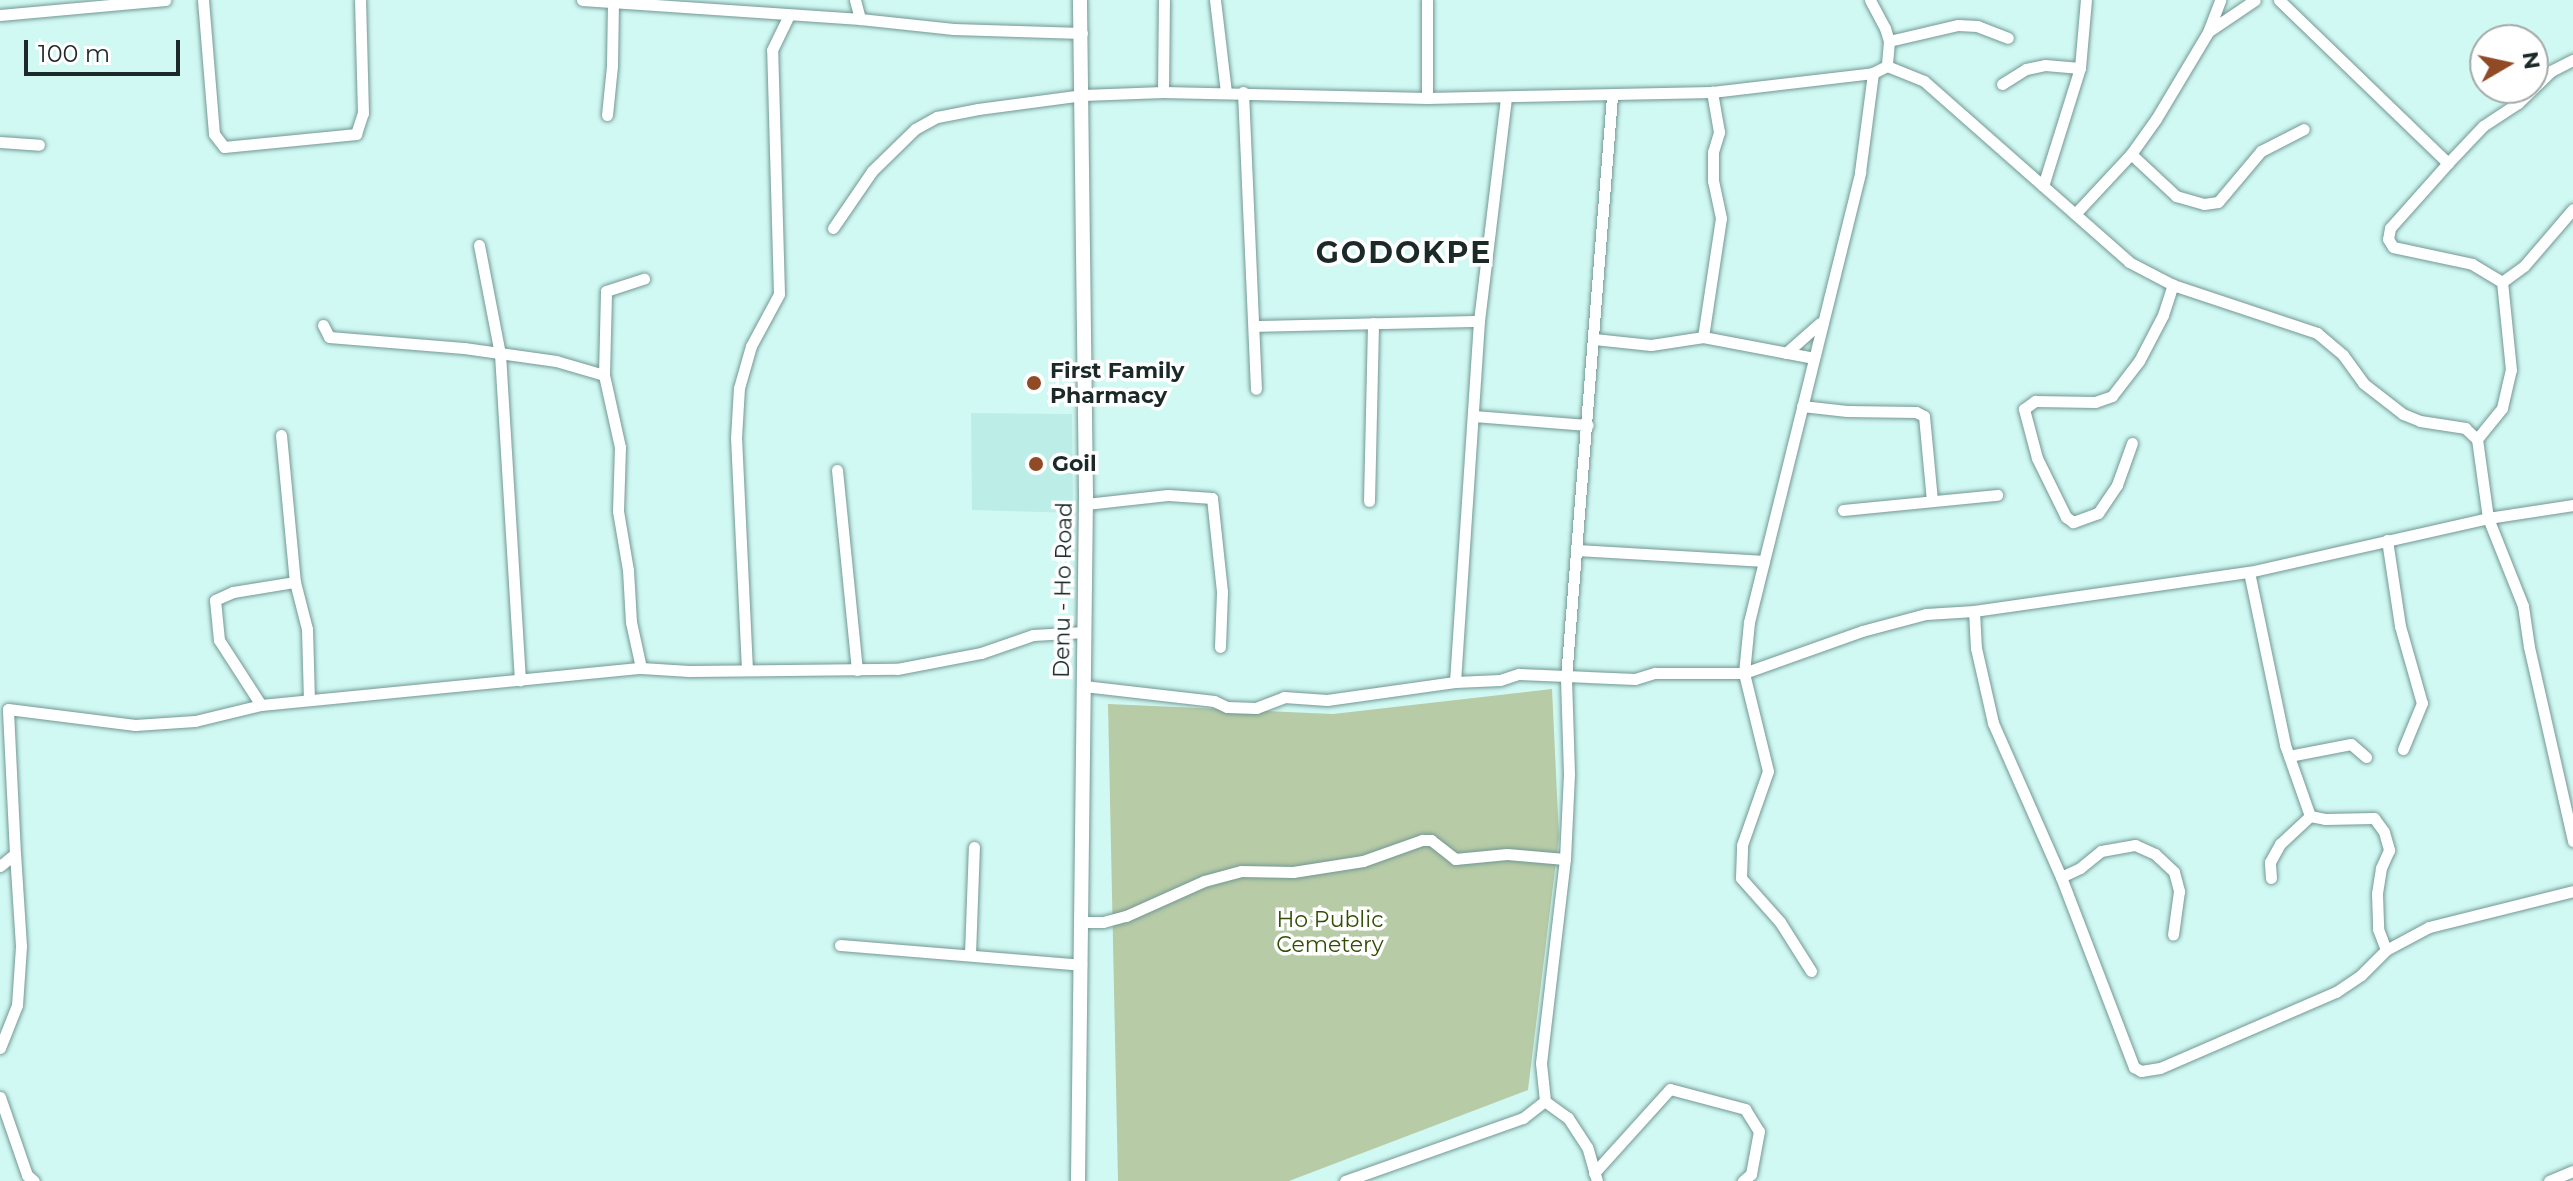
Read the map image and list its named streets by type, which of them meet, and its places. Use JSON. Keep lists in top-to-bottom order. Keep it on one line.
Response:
{"streets":{"main road":["Denu - Ho Road"]},"districts":["GODOKPE"],"parks":["Ho Public Cemetery"],"places":["First Family Pharmacy","Goil"],"scale_bar":"100 m","north":"right"}
